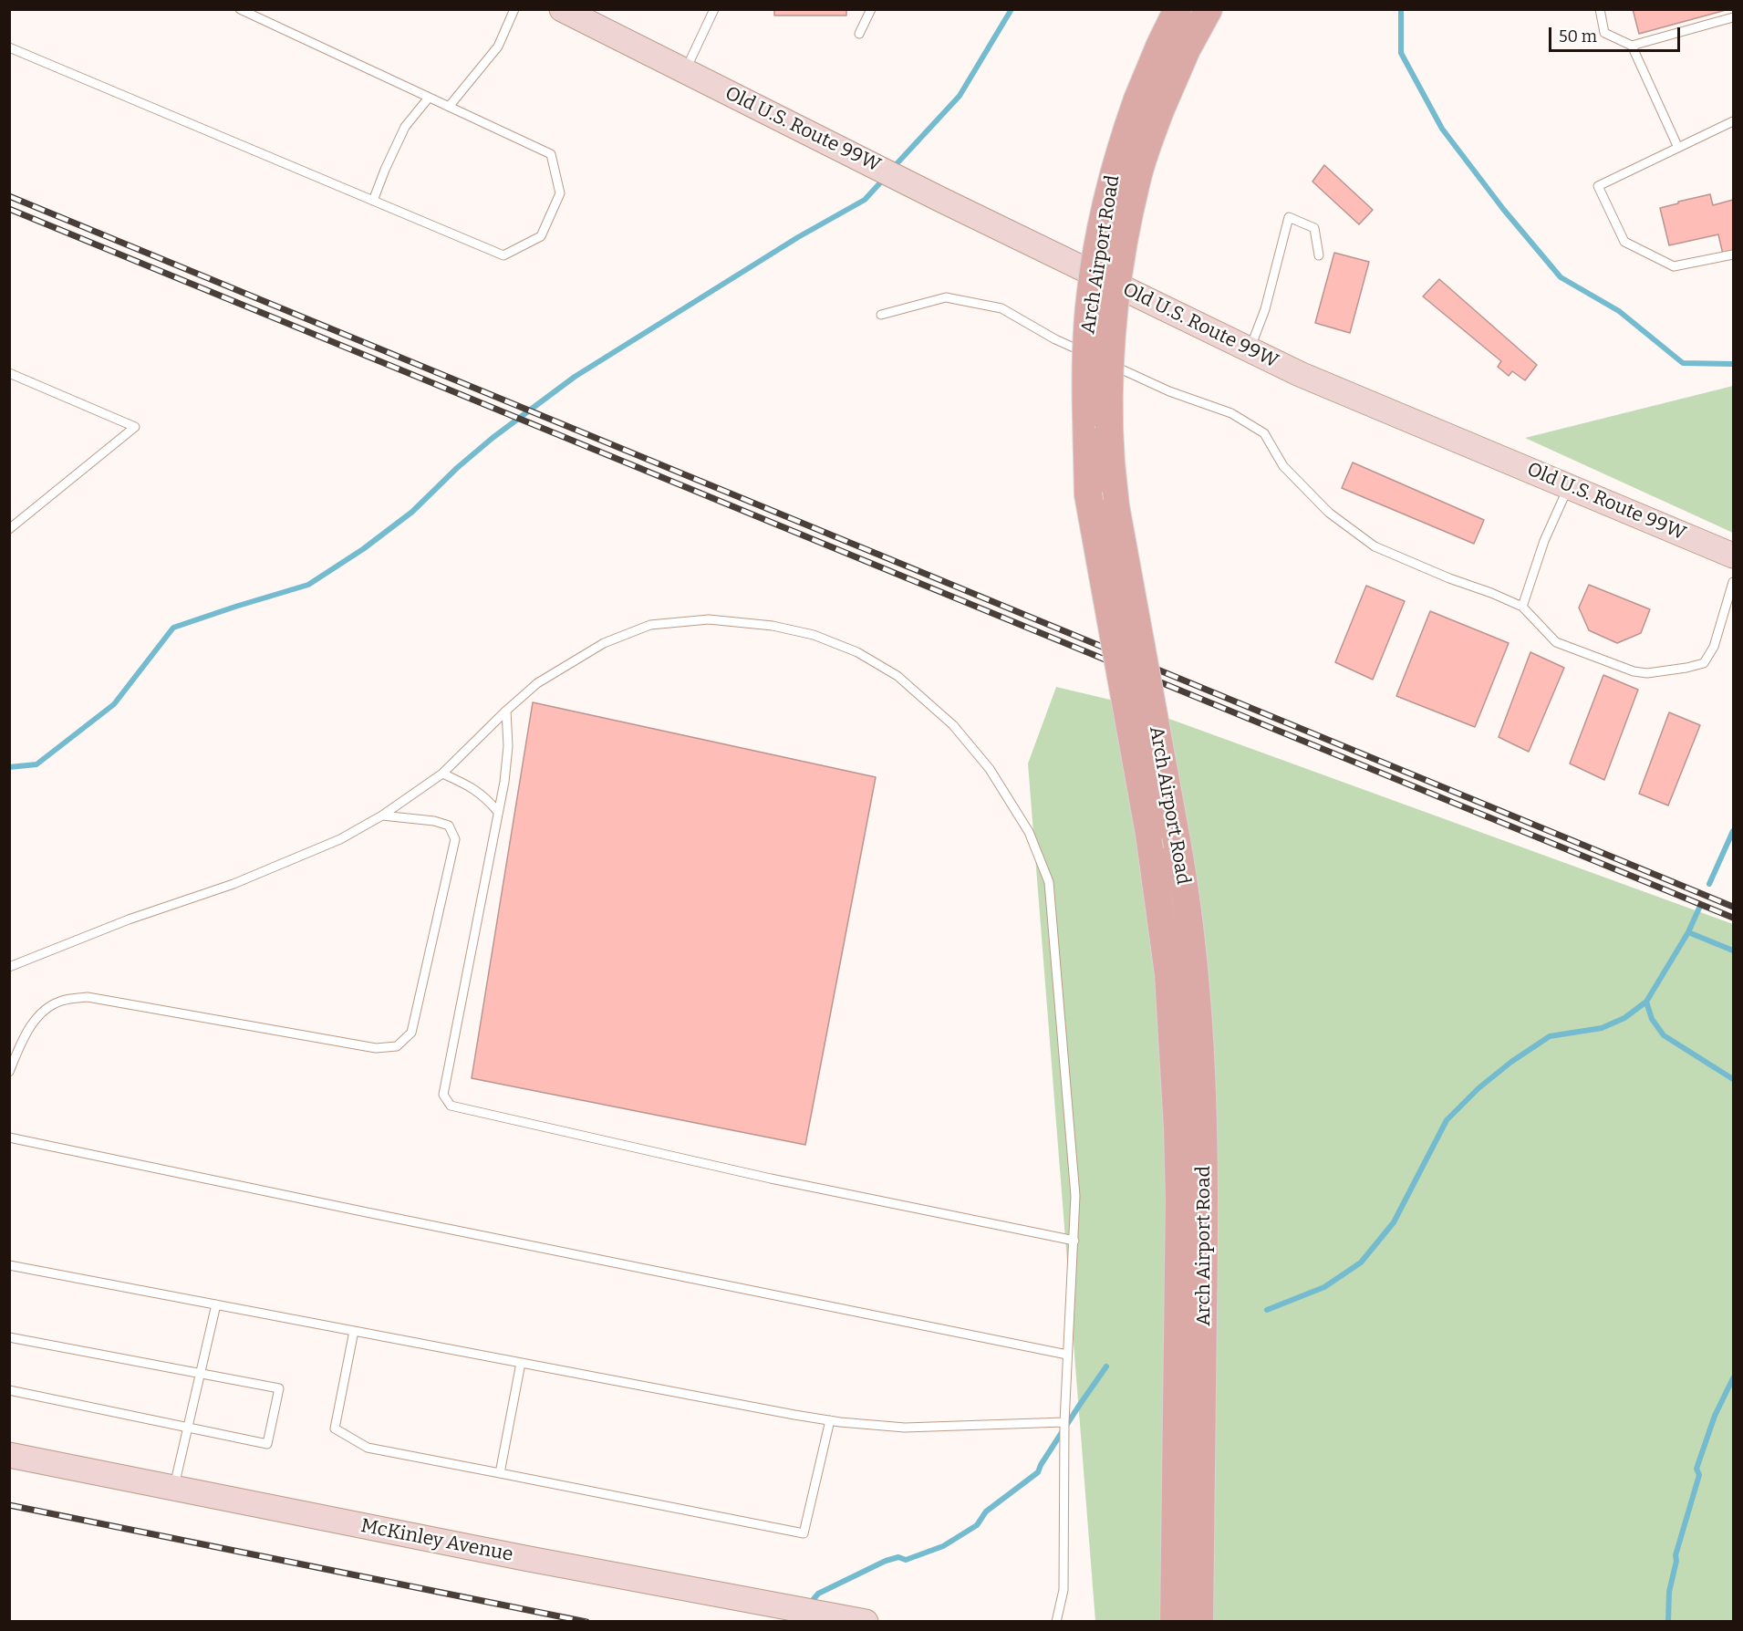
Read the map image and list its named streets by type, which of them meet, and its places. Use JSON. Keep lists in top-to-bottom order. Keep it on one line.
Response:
{"streets":{"main road":["Old U.S. Route 99W","Arch Airport Road","McKinley Avenue"]},"scale_bar":"50 m"}
